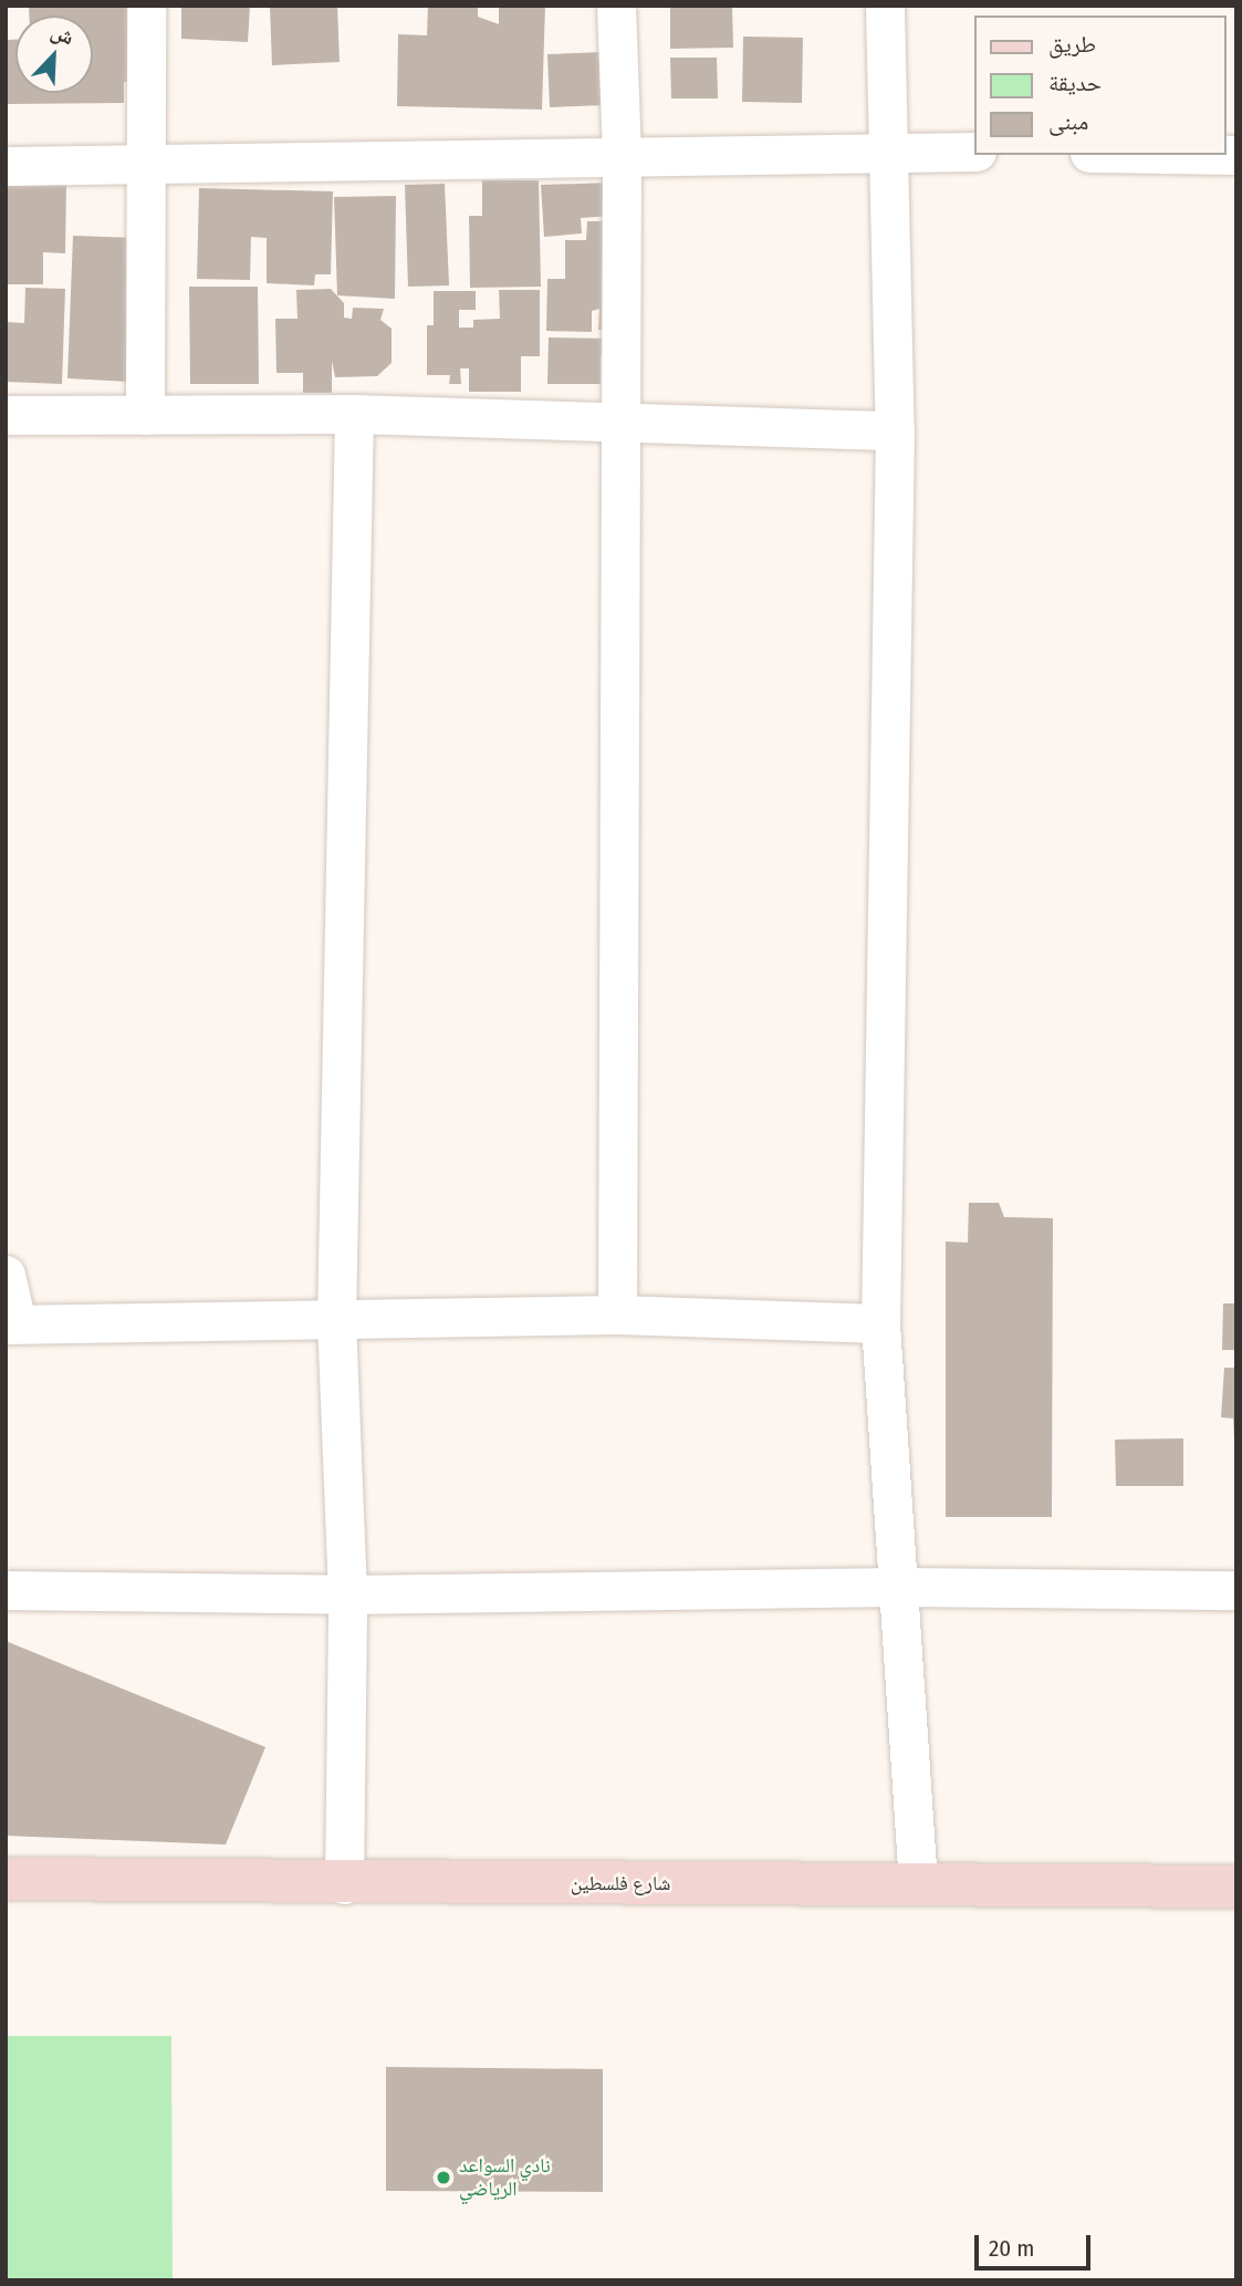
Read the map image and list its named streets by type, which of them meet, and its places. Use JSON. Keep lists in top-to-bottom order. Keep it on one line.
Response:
{"streets":{"street":["شارع فلسطين"]},"places":["نادي السواعد الرياضي"],"legend":["طريق","حديقة","مبنى"],"scale_bar":"20 m","north":"top right"}
